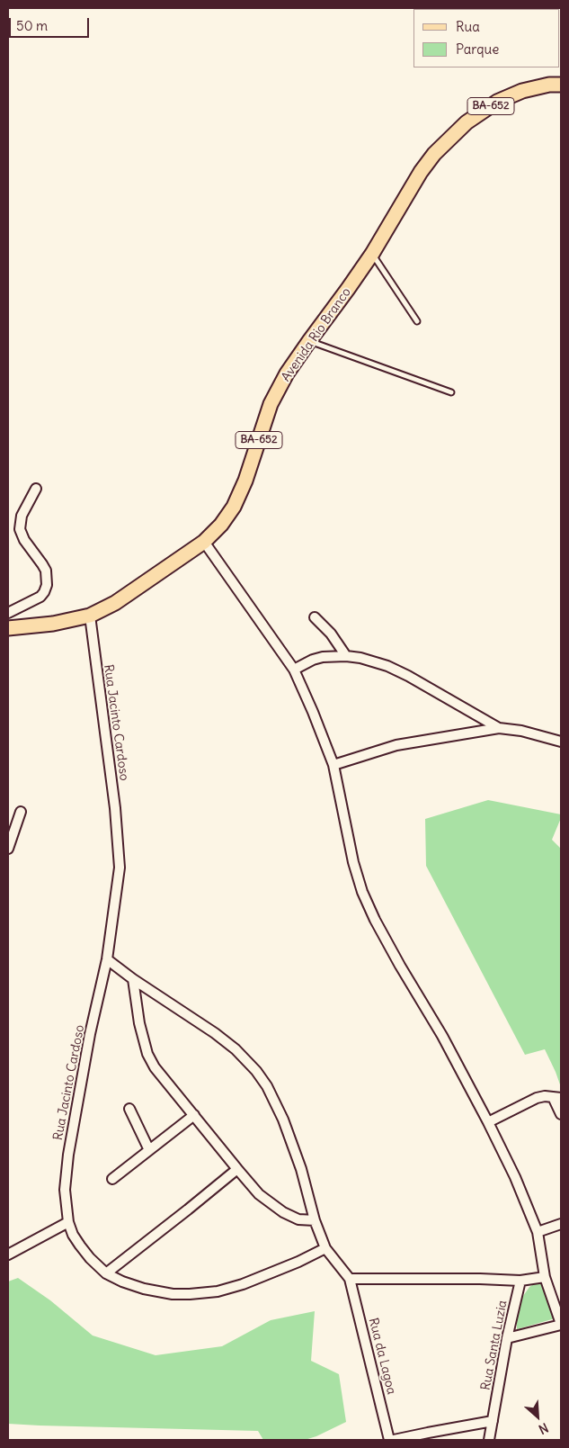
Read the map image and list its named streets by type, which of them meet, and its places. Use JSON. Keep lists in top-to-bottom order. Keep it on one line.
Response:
{"streets":{"main road":["BA-652","Avenida Rio Branco"],"street":["Rua Jacinto Cardoso","Rua Santa Luzia","Rua da Lagoa"]},"crossings":[["Avenida Rio Branco","Rua Jacinto Cardoso"]],"legend":["Rua","Parque"],"scale_bar":"50 m","north":"bottom right"}
